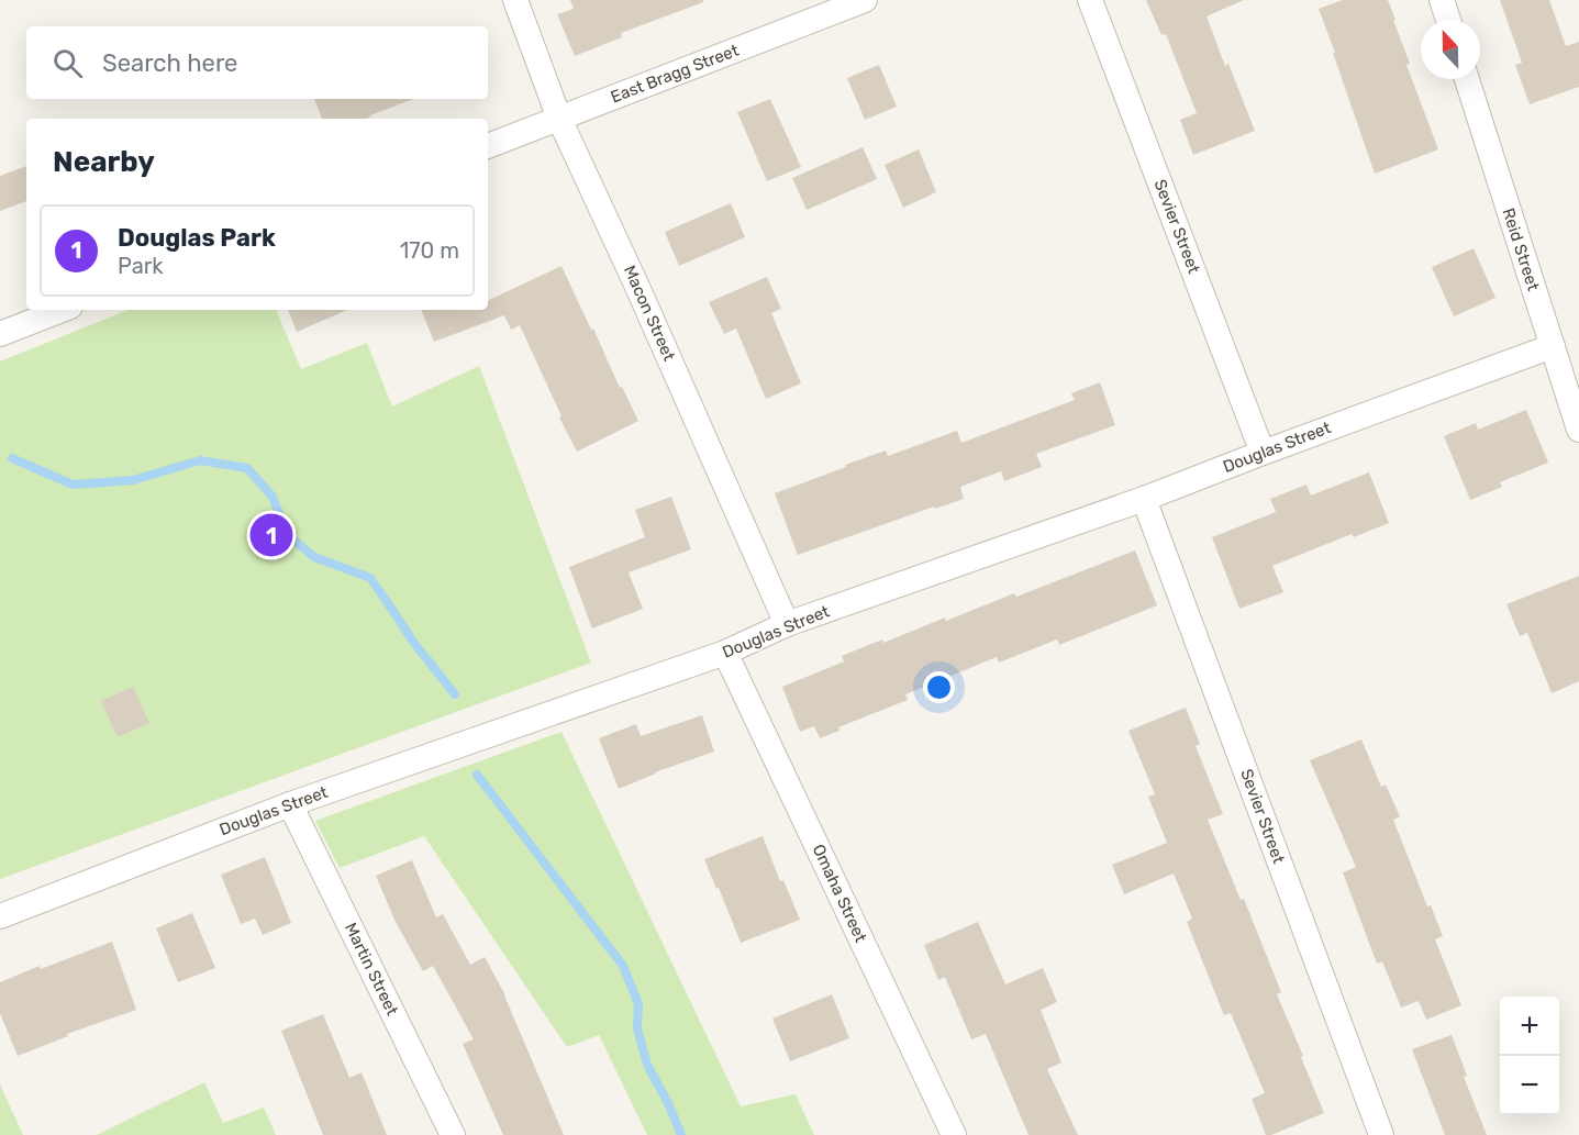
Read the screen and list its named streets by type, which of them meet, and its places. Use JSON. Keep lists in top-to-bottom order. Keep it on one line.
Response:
{"streets":{"street":["East Bragg Street","Sevier Street","Reid Street","Macon Street","Douglas Street","Omaha Street","Martin Street"]},"crossings":[["East Bragg Street","Macon Street"],["Sevier Street","Douglas Street"],["Reid Street","Douglas Street"],["Macon Street","Douglas Street"],["Douglas Street","Omaha Street"],["Douglas Street","Martin Street"]],"north":"top","page":{"search":"Search here","heading":"Nearby","list":[{"mark":"1","name":"Douglas Park","note":"Park","value":"170 m"}],"pins":"1","map_buttons":["+","−"]}}
